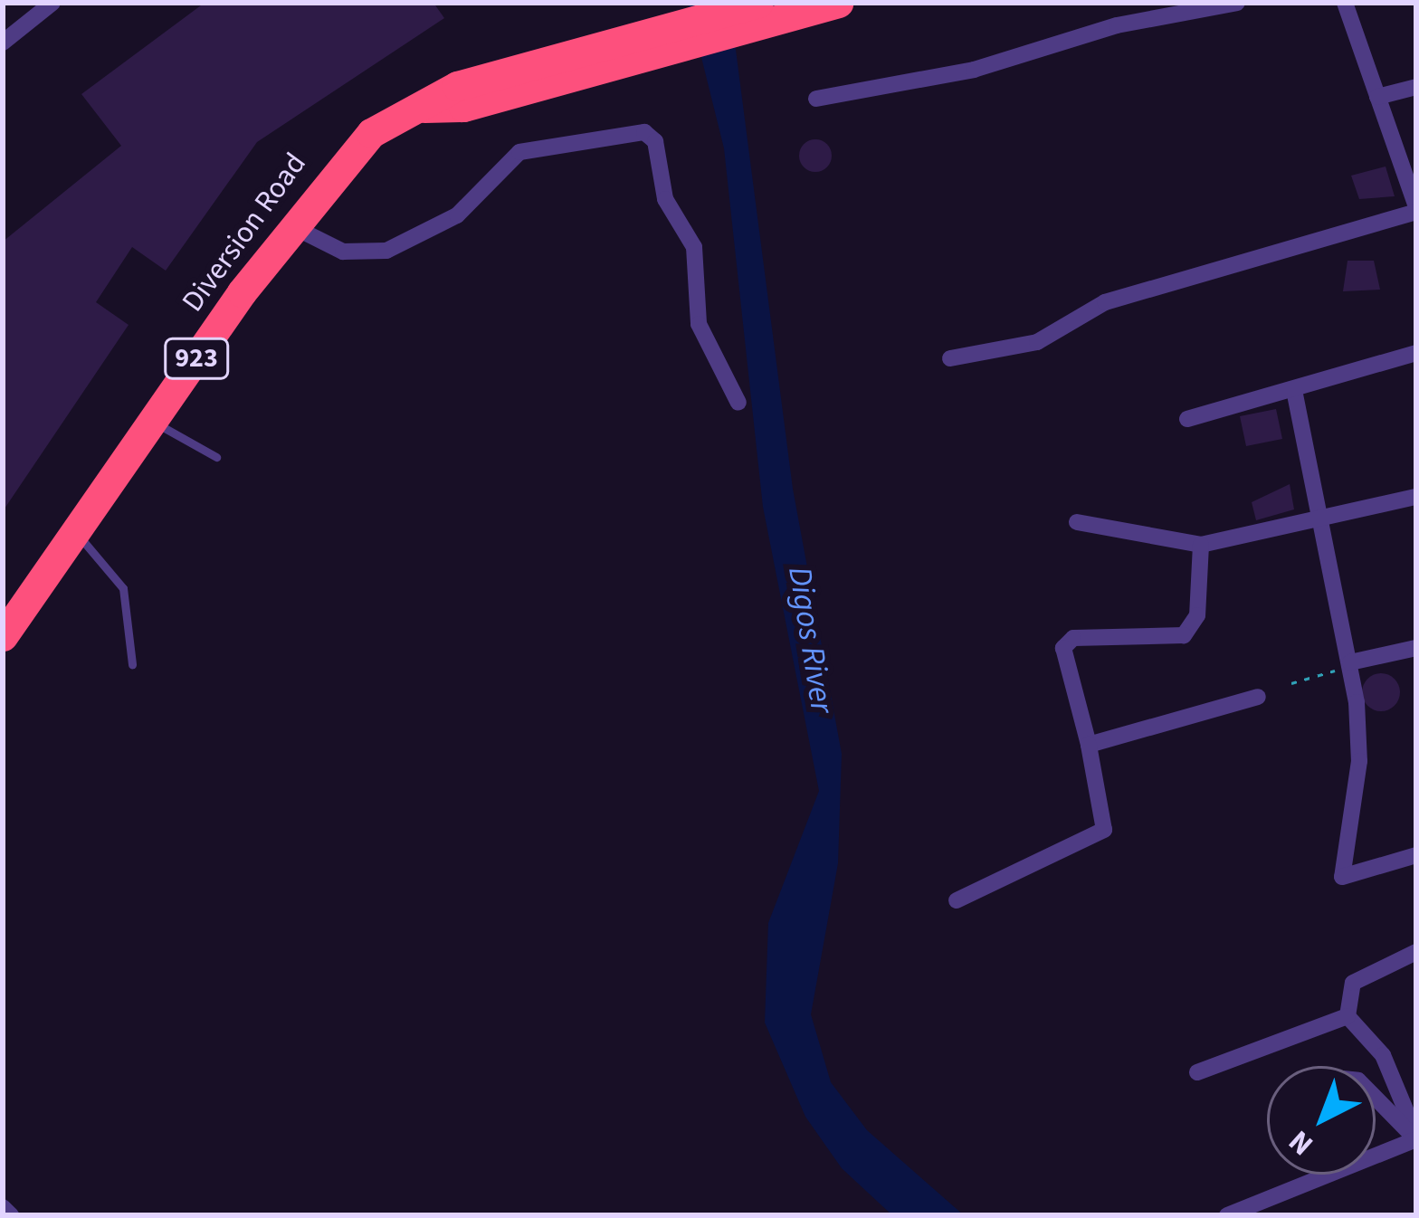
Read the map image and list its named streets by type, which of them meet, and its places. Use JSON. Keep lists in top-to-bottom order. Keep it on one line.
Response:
{"streets":{"highway":["Diversion Road","923"]},"water":["Digos River"],"north":"bottom left"}
